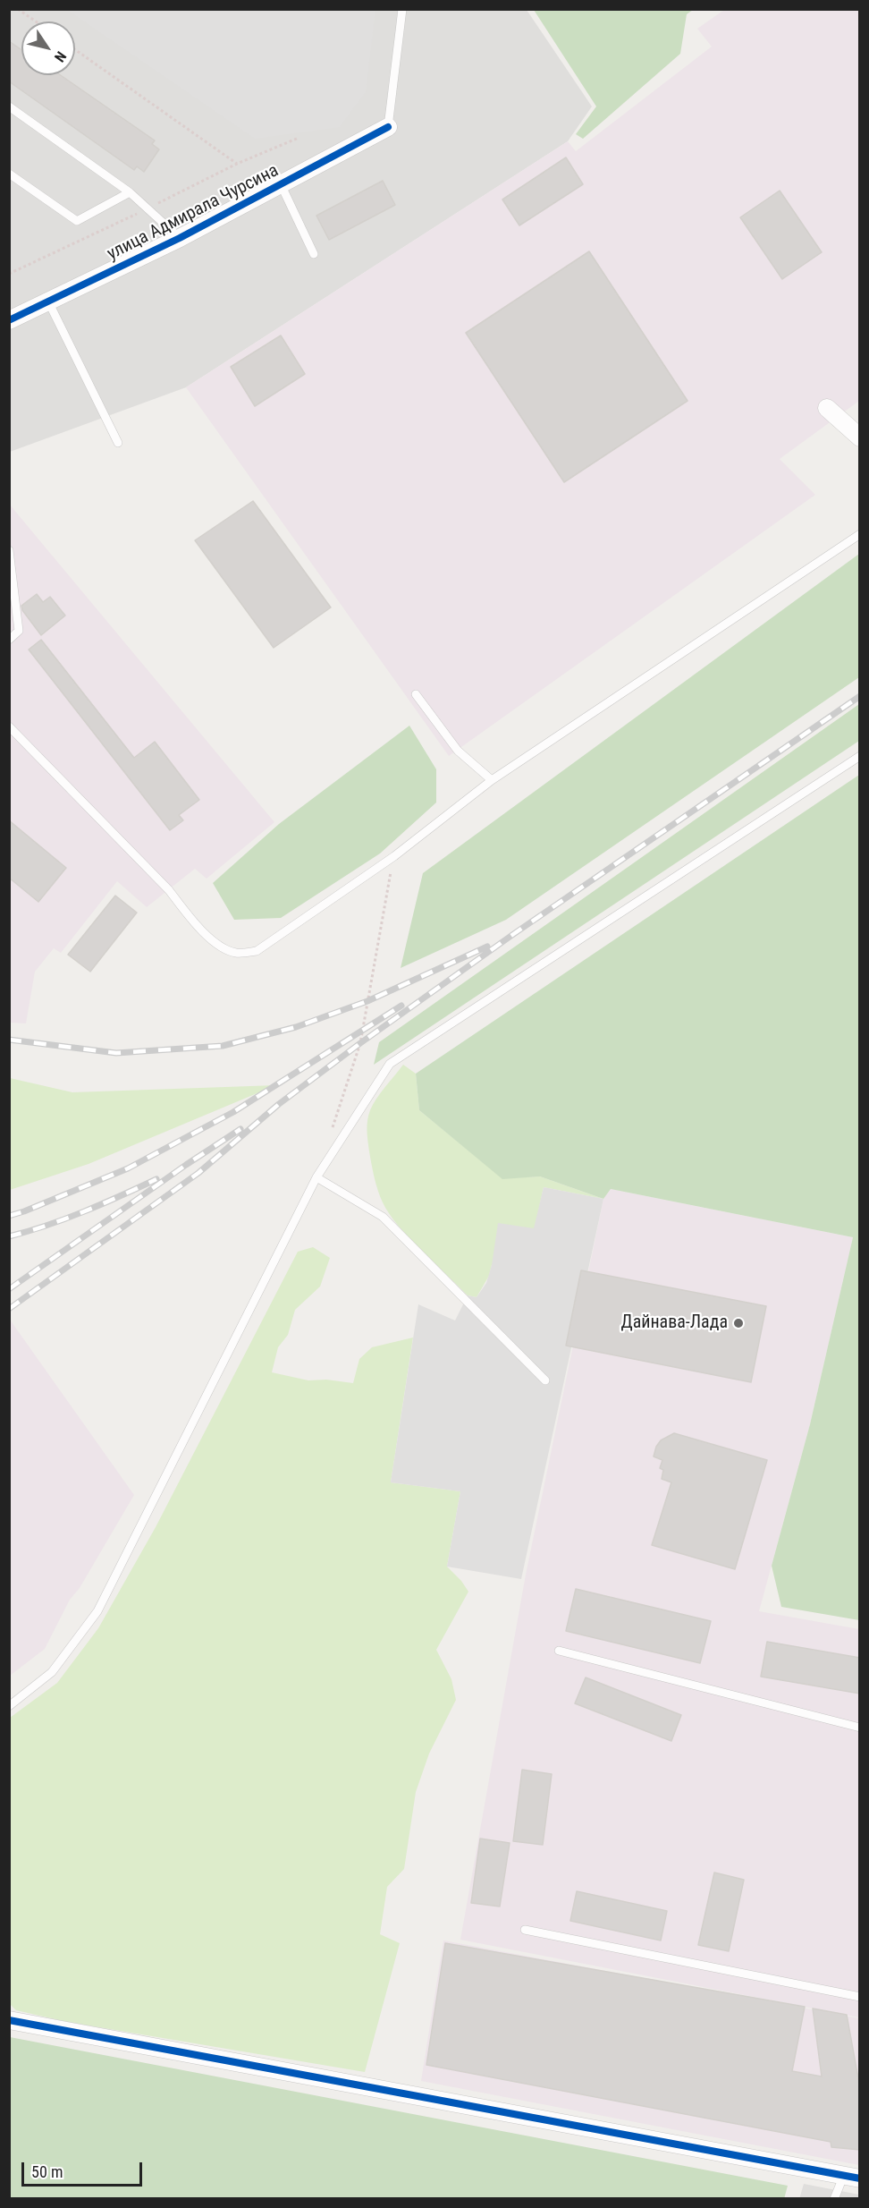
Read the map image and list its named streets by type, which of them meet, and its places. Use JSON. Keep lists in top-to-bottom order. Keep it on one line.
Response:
{"streets":{"street":["улица Адмирала Чурсина"]},"places":["Дайнава-Лада"],"scale_bar":"50 m","north":"bottom right"}
